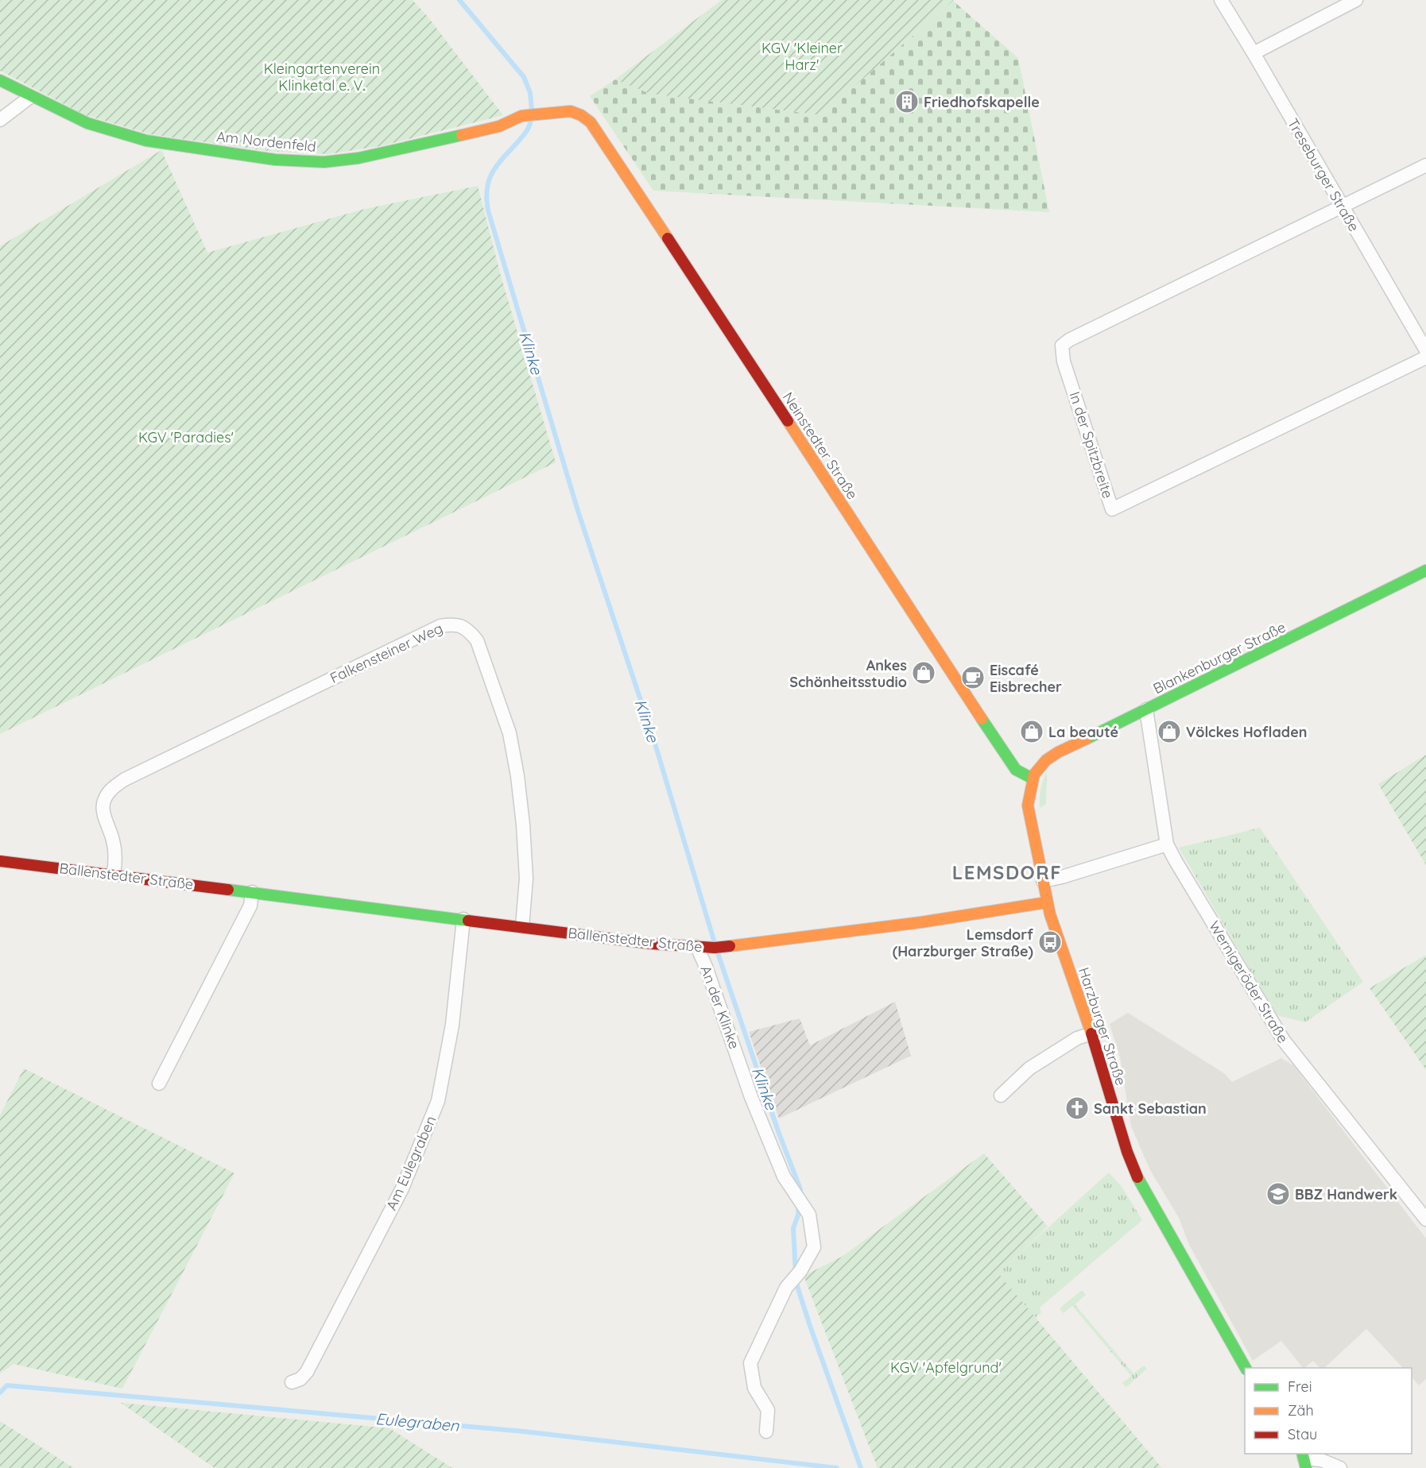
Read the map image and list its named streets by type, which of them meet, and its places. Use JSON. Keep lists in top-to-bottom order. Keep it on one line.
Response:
{"streets":{"street":["Am Nordenfeld","Treseburger Straße","In der Spitzbreite","Neinstedter Straße","Falkensteiner Weg","Blankenburger Straße","Ballenstedter Straße","Wernigeröder Straße","An der Klinke","Harzburger Straße","Am Eulegraben"]},"crossings":[["Am Nordenfeld","Neinstedter Straße"],["Treseburger Straße","In der Spitzbreite"],["Neinstedter Straße","Blankenburger Straße"],["Neinstedter Straße","Harzburger Straße"],["Falkensteiner Weg","Ballenstedter Straße"],["Blankenburger Straße","Wernigeröder Straße"],["Blankenburger Straße","Harzburger Straße"],["Ballenstedter Straße","An der Klinke"],["Ballenstedter Straße","Harzburger Straße"],["Ballenstedter Straße","Am Eulegraben"]],"districts":["LEMSDORF"],"water":["Klinke","Eulegraben"],"parks":["KGV 'Kleiner Harz'","Kleingartenverein Klinketal e. V.","KGV 'Paradies'","KGV 'Apfelgrund'"],"places":{"building":["Friedhofskapelle"],"shop":["Ankes Schönheitsstudio","La beauté","Völckes Hofladen"],"cafe":["Eiscafé Eisbrecher"],"bus stop":["Lemsdorf (Harzburger Straße)"],"church":["Sankt Sebastian"],"school or university":["BBZ Handwerk"]},"legend":["Frei","Zäh","Stau"]}
